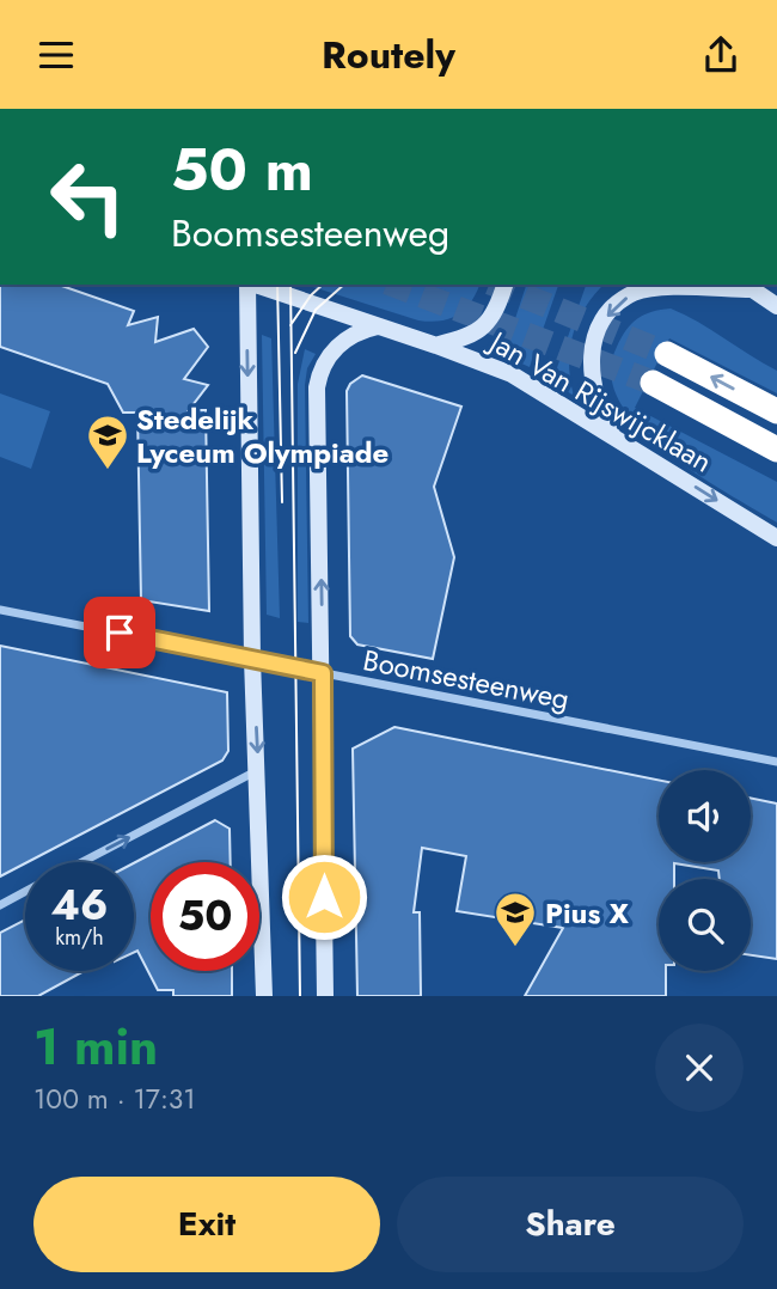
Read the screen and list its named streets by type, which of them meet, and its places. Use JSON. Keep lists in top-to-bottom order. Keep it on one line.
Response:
{"streets":{"main road":["Jan Van Rijswijcklaan"],"street":["Boomsesteenweg"]},"places":{"school or university":["Stedelijk Lyceum Olympiade","Pius X"]},"page":{"header":"Routely","turn":["50 m","Boomsesteenweg"],"speed":"46 km/h","limit":"50","heading":["1 min","100 m · 17:31"],"buttons":["Exit","Share"]}}
